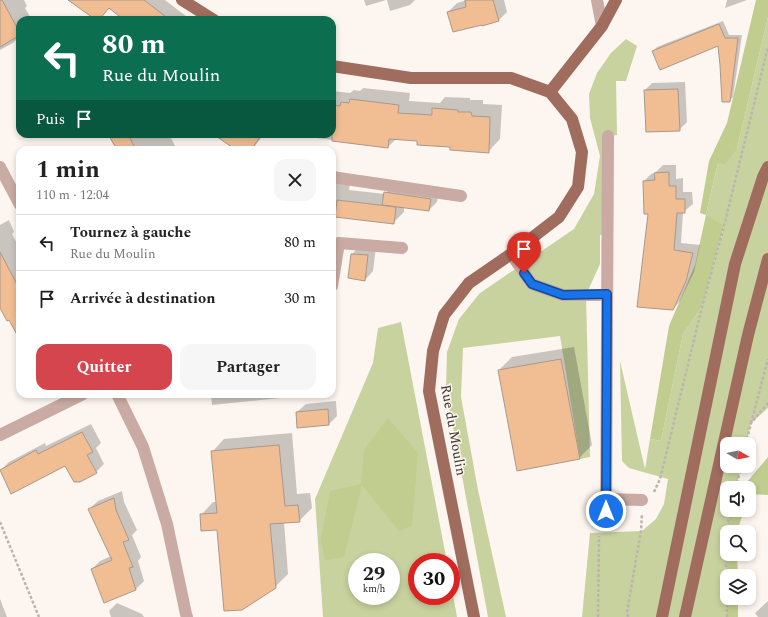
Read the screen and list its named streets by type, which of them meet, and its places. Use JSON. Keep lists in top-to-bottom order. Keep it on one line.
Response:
{"streets":{"main road":["Rue du Moulin"]},"north":"right","page":{"turn":["80 m","Rue du Moulin"],"then":"Puis","heading":["1 min","110 m · 12:04"],"list":[{"name":"Tournez à gauche","note":"Rue du Moulin","value":"80 m"},{"name":"Arrivée à destination","value":"30 m"}],"buttons":["Quitter","Partager"],"speed":"29 km/h","limit":"30"}}
